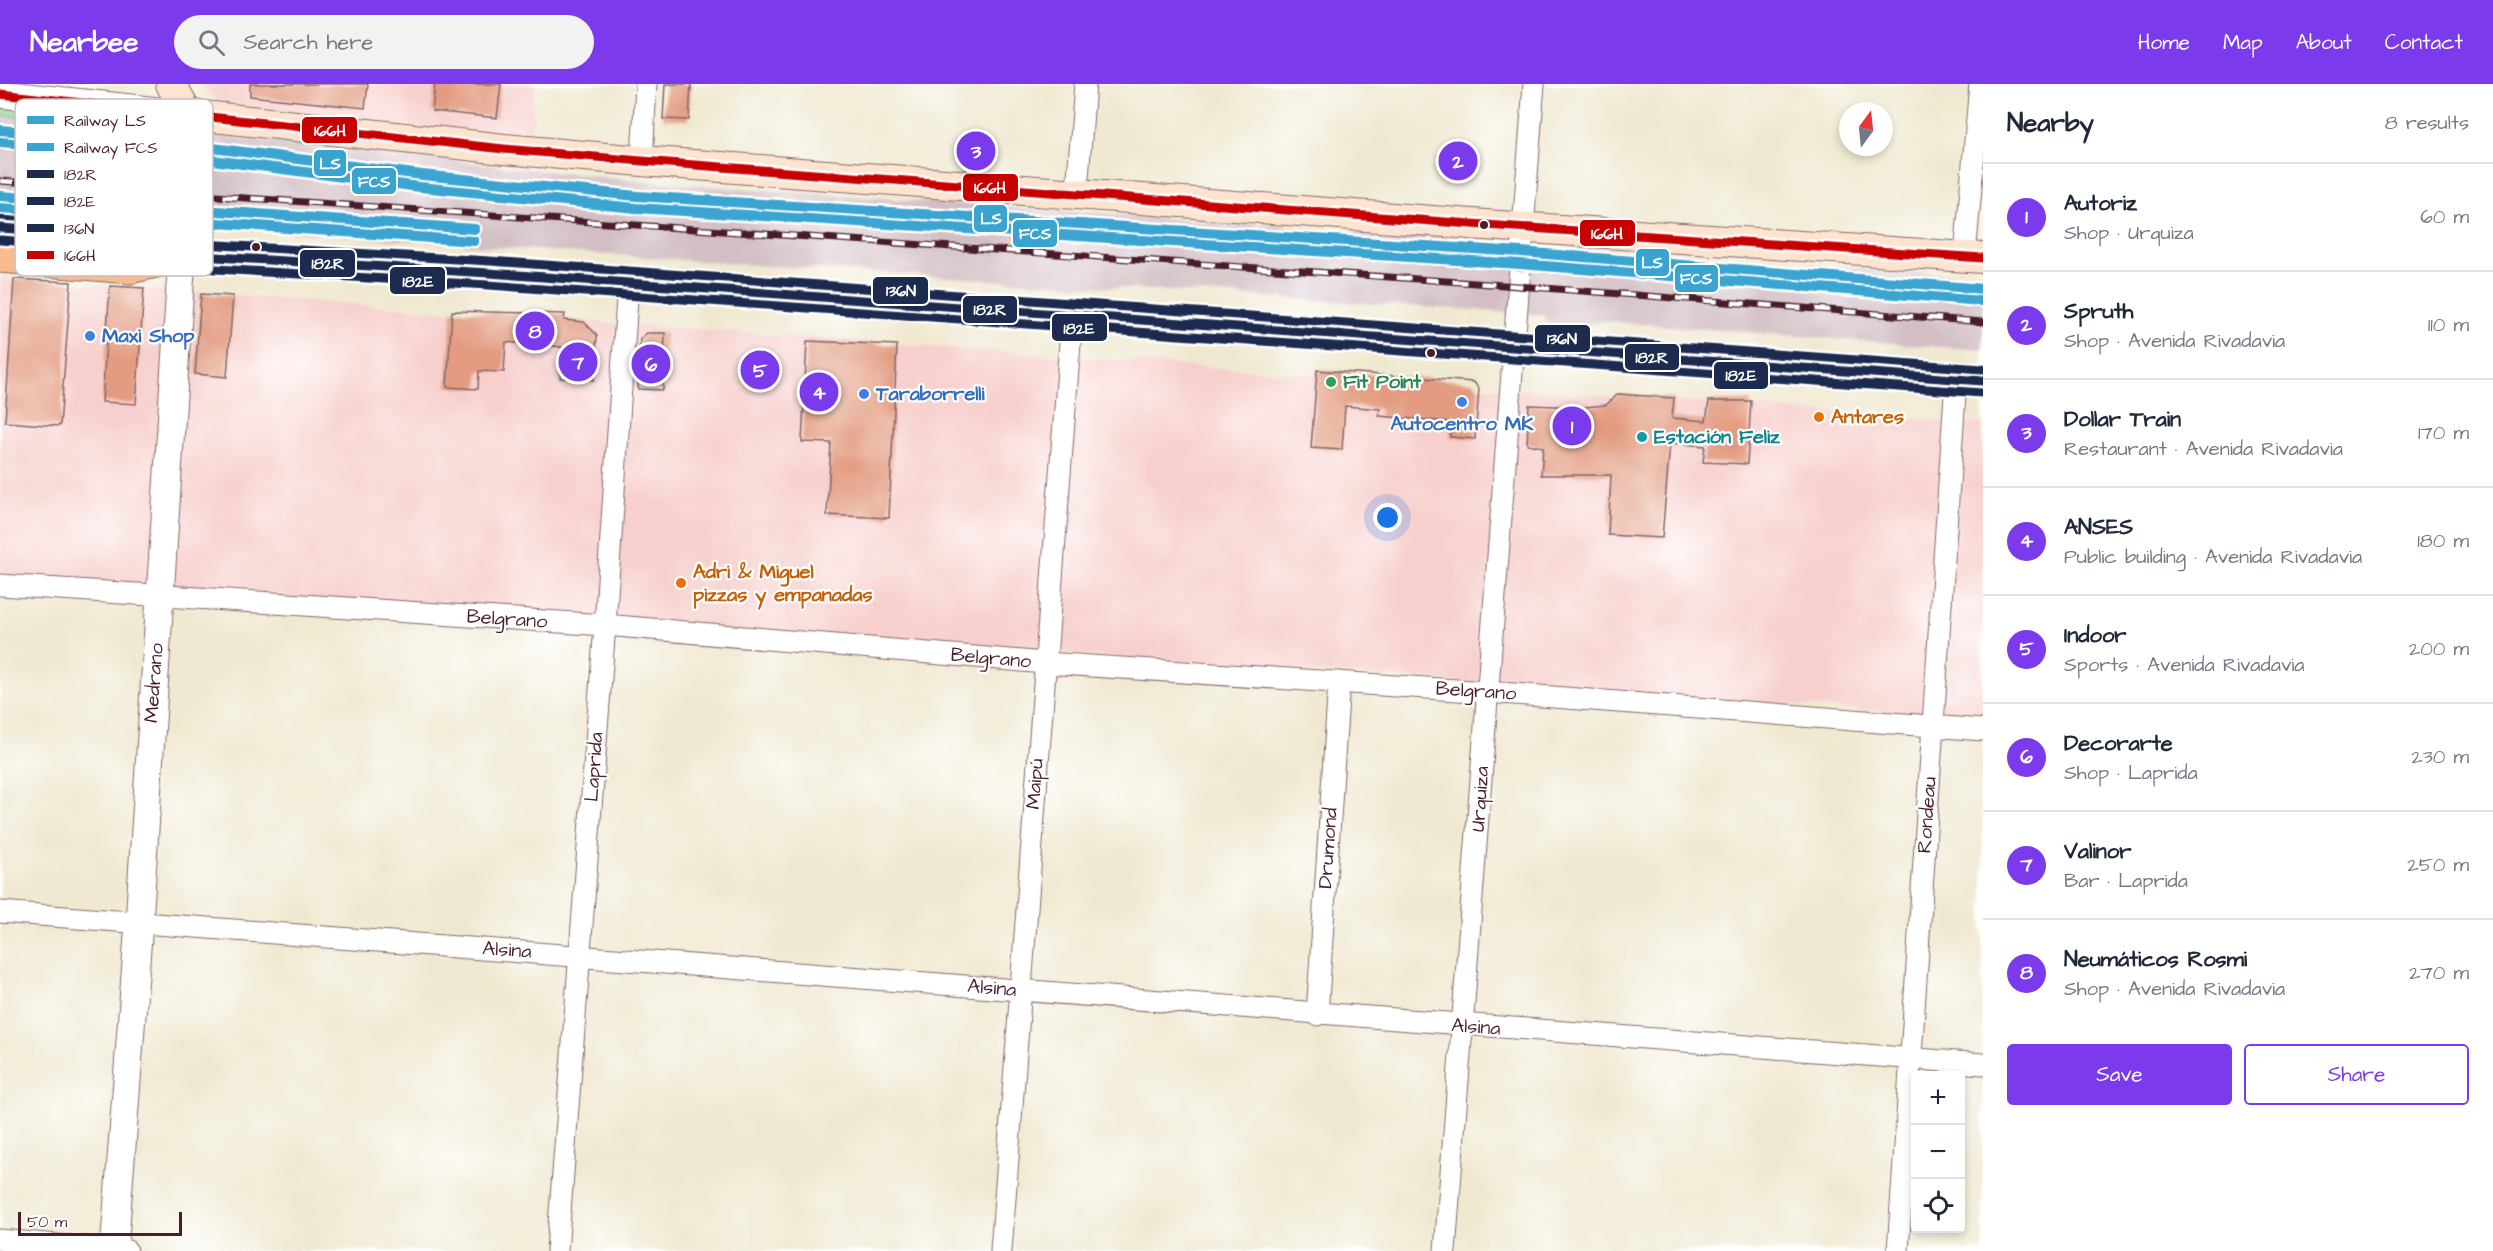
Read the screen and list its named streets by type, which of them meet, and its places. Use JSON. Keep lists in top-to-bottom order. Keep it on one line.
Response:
{"streets":{"main road":["Medrano"],"street":["Belgrano","Laprida","Maipú","Urquiza","Rondeau","Drumond","Alsina"]},"crossings":[["Belgrano","Medrano"],["Belgrano","Laprida"],["Belgrano","Maipú"],["Belgrano","Urquiza"],["Belgrano","Rondeau"],["Belgrano","Drumond"],["Medrano","Alsina"],["Laprida","Alsina"],["Maipú","Alsina"],["Urquiza","Alsina"],["Rondeau","Alsina"],["Drumond","Alsina"]],"places":["Maxi Shop","Fit Point","Taraborrelli","Autocentro MK","Antares","Estación Feliz","Adri & Miguel pizzas y empanadas"],"lines":["transit line 166H","rail line LS","rail line FCS","transit line 136N","transit line 182R","transit line 182E"],"legend":["Railway LS","Railway FCS","182R","182E","136N","166H"],"scale_bar":"50 m","north":"top","page":{"header":"Nearbee","search":"Search here","nav":["Home","Map","About","Contact"],"heading":["Nearby","8 results"],"pins":["3","2","8","7","6","5","4","1"],"list":[{"mark":"1","name":"Autoriz","note":"Shop · Urquiza","value":"60 m"},{"mark":"2","name":"Spruth","note":"Shop · Avenida Rivadavia","value":"110 m"},{"mark":"3","name":"Dollar Train","note":"Restaurant · Avenida Rivadavia","value":"170 m"},{"mark":"4","name":"ANSES","note":"Public building · Avenida Rivadavia","value":"180 m"},{"mark":"5","name":"Indoor","note":"Sports · Avenida Rivadavia","value":"200 m"},{"mark":"6","name":"Decorarte","note":"Shop · Laprida","value":"230 m"},{"mark":"7","name":"Valinor","note":"Bar · Laprida","value":"250 m"},{"mark":"8","name":"Neumáticos Rosmi","note":"Shop · Avenida Rivadavia","value":"270 m"}],"buttons":["Save","Share"],"map_buttons":["+","−"],"scale":"50 m"}}
